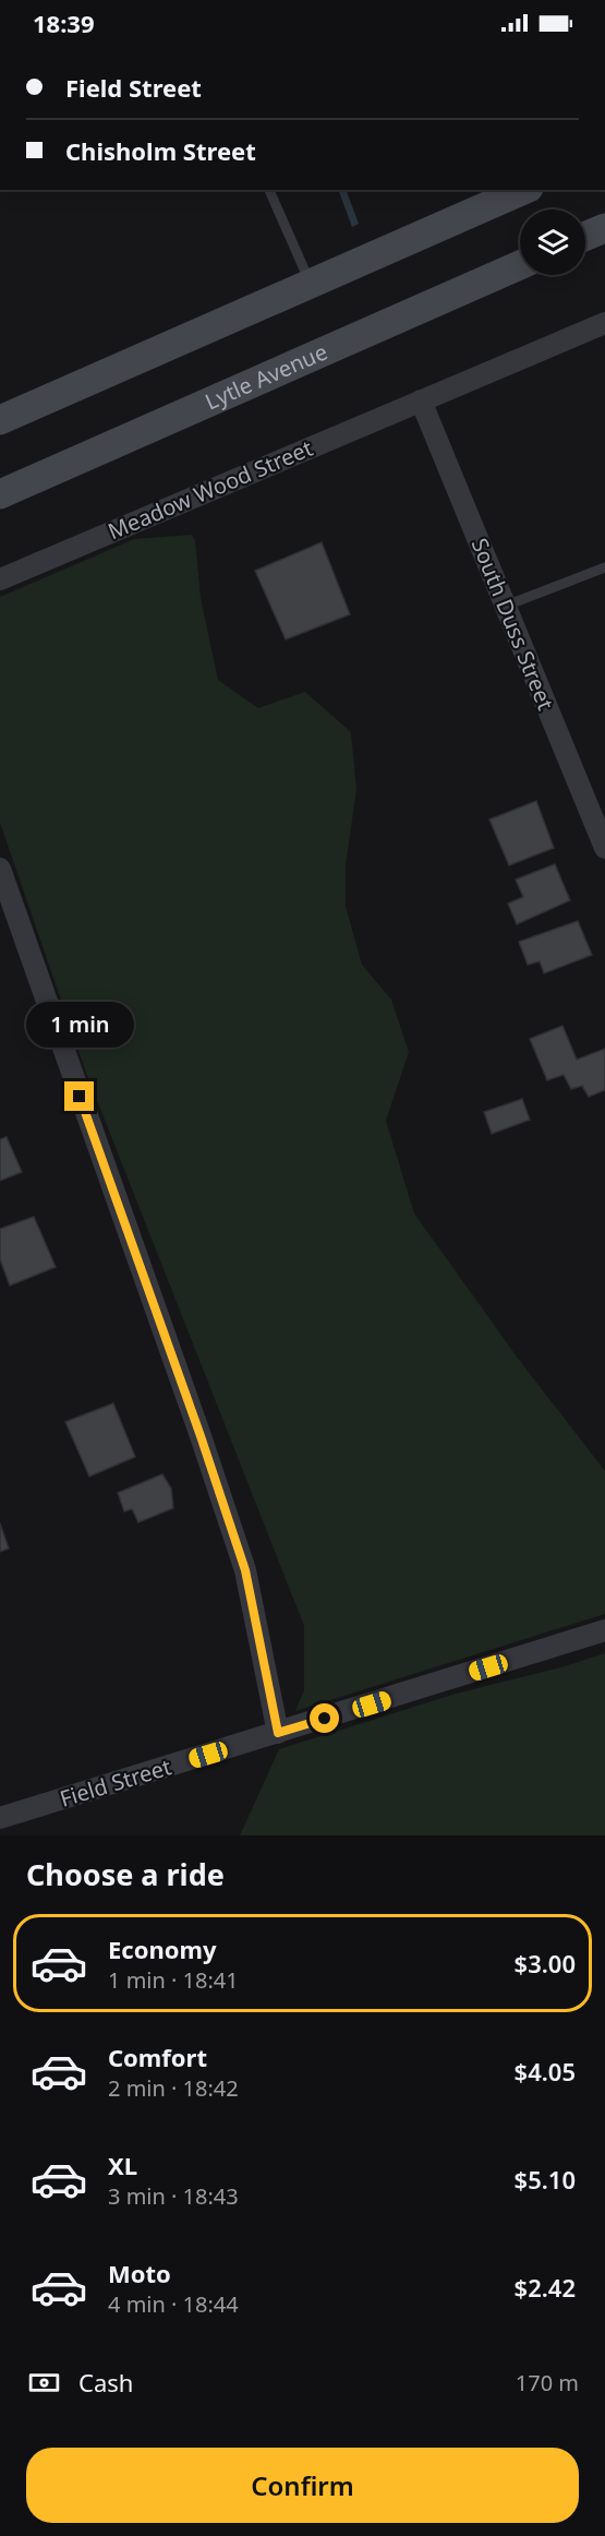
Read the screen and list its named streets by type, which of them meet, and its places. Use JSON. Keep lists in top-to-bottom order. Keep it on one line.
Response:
{"streets":{"main road":["Lytle Avenue"],"street":["Meadow Wood Street","South Duss Street","Field Street"]},"crossings":[["Meadow Wood Street","South Duss Street"]],"page":{"status":"18:39","banner":["Field Street","Chisholm Street"],"bubble":"1 min","heading":"Choose a ride","list":[{"name":"Economy","note":"1 min · 18:41","value":"$3.00"},{"name":"Comfort","note":"2 min · 18:42","value":"$4.05"},{"name":"XL","note":"3 min · 18:43","value":"$5.10"},{"name":"Moto","note":"4 min · 18:44","value":"$2.42"}],"pay":["Cash","170 m"],"buttons":"Confirm"}}
